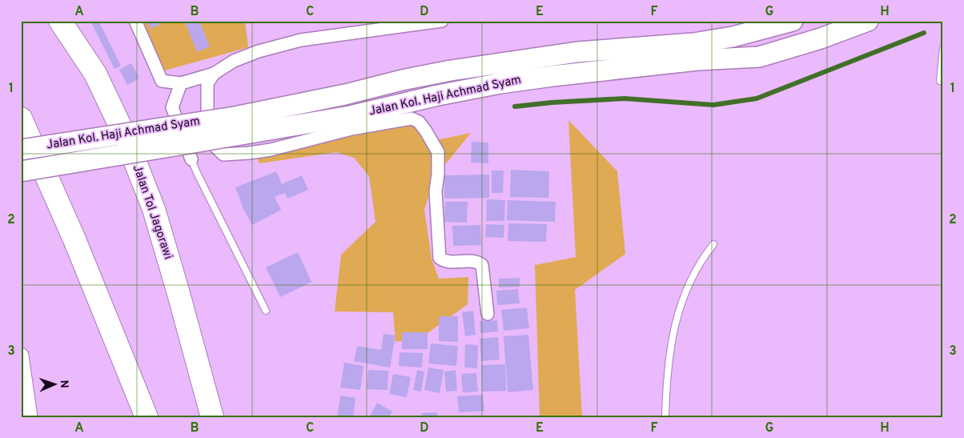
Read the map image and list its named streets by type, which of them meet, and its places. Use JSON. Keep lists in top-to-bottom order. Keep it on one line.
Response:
{"streets":{"highway":["Jalan Tol Jagorawi"],"main road":["Jalan Kol. Haji Achmad Syam"]},"north":"right","grid":{"columns":["A","B","C","D","E","F","G","H"],"rows":["1","2","3"]}}
